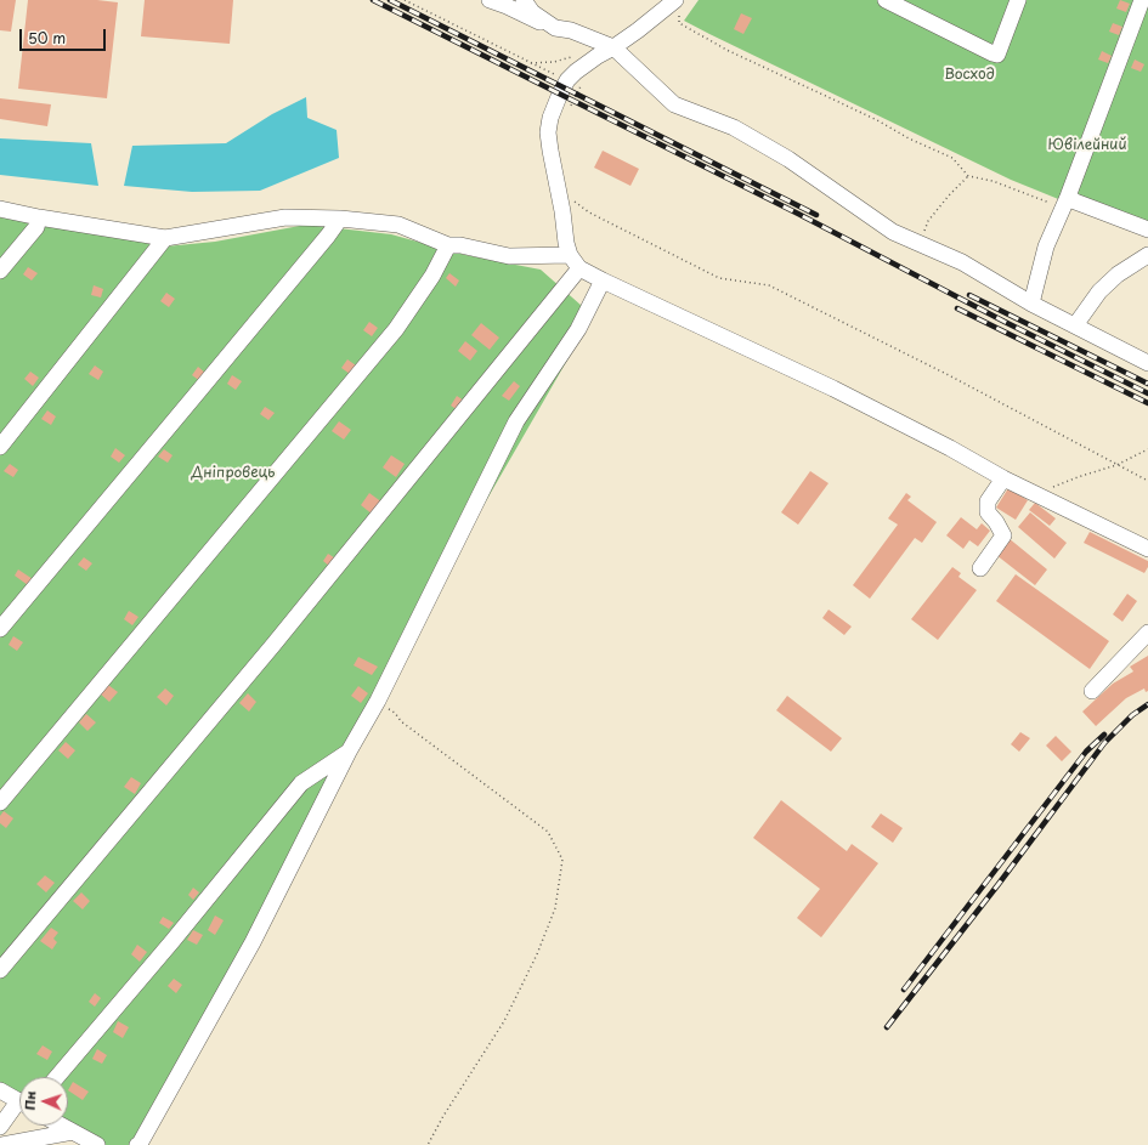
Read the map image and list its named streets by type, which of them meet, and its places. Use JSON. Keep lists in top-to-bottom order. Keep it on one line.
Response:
{"parks":["Восход","Ювілейний","Дніпровець"],"scale_bar":"50 m","north":"left"}
